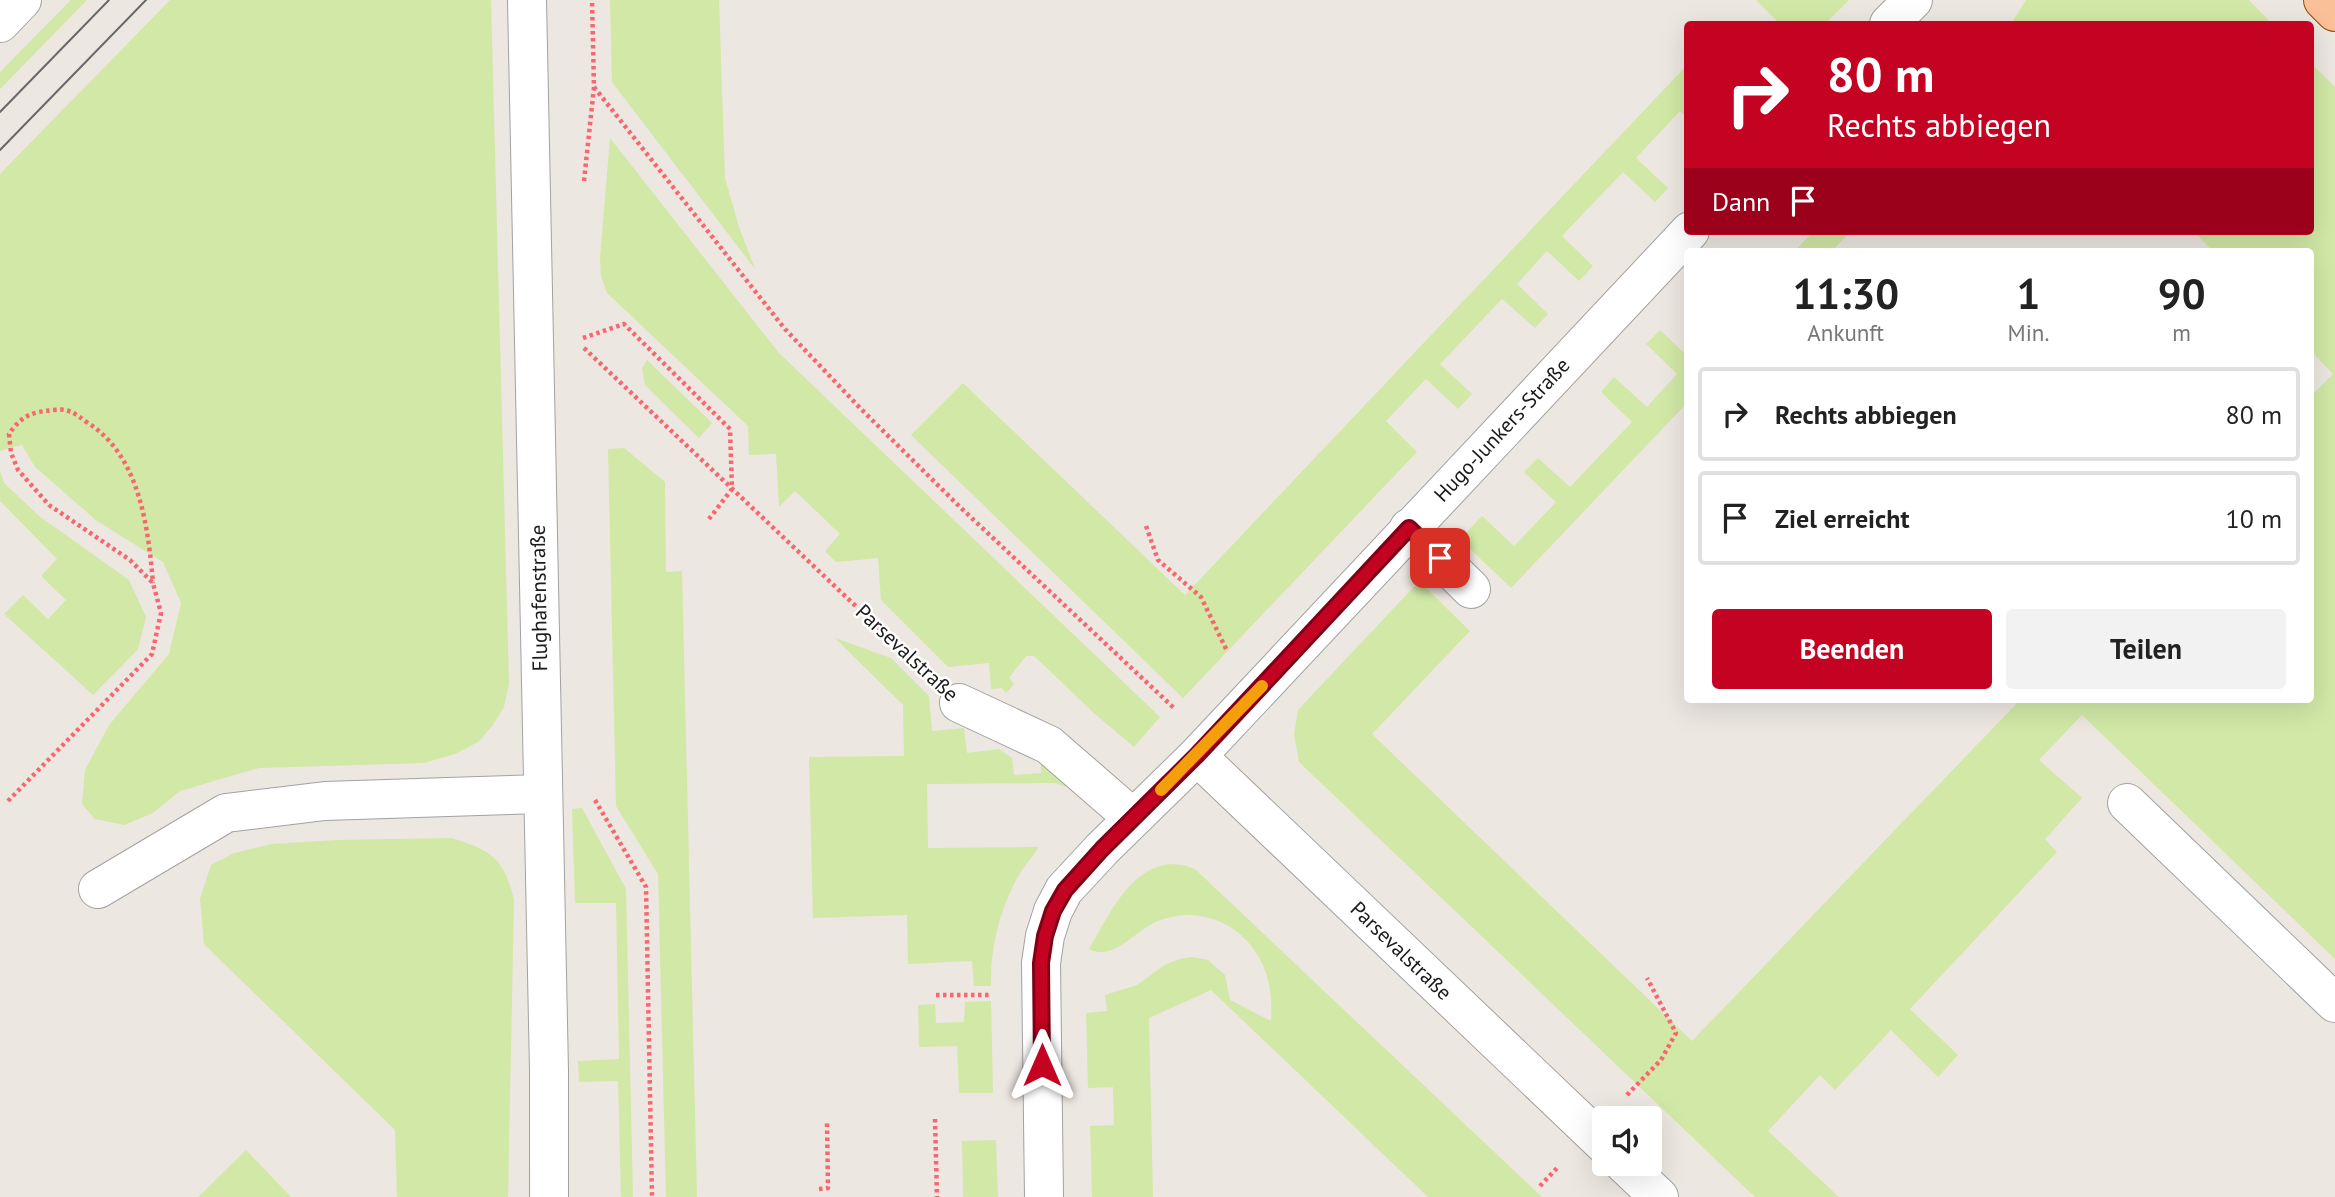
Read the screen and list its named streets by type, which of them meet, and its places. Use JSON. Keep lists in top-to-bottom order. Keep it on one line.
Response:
{"streets":{"street":["Hugo-Junkers-Straße","Flughafenstraße","Parsevalstraße"]},"crossings":[["Hugo-Junkers-Straße","Parsevalstraße"]],"page":{"turn":["80 m","Rechts abbiegen"],"then":"Dann","eta":["11:30","Ankunft","1","Min.","90","m"],"list":[{"name":"Rechts abbiegen","value":"80 m"},{"name":"Ziel erreicht","value":"10 m"}],"buttons":["Beenden","Teilen"]}}
